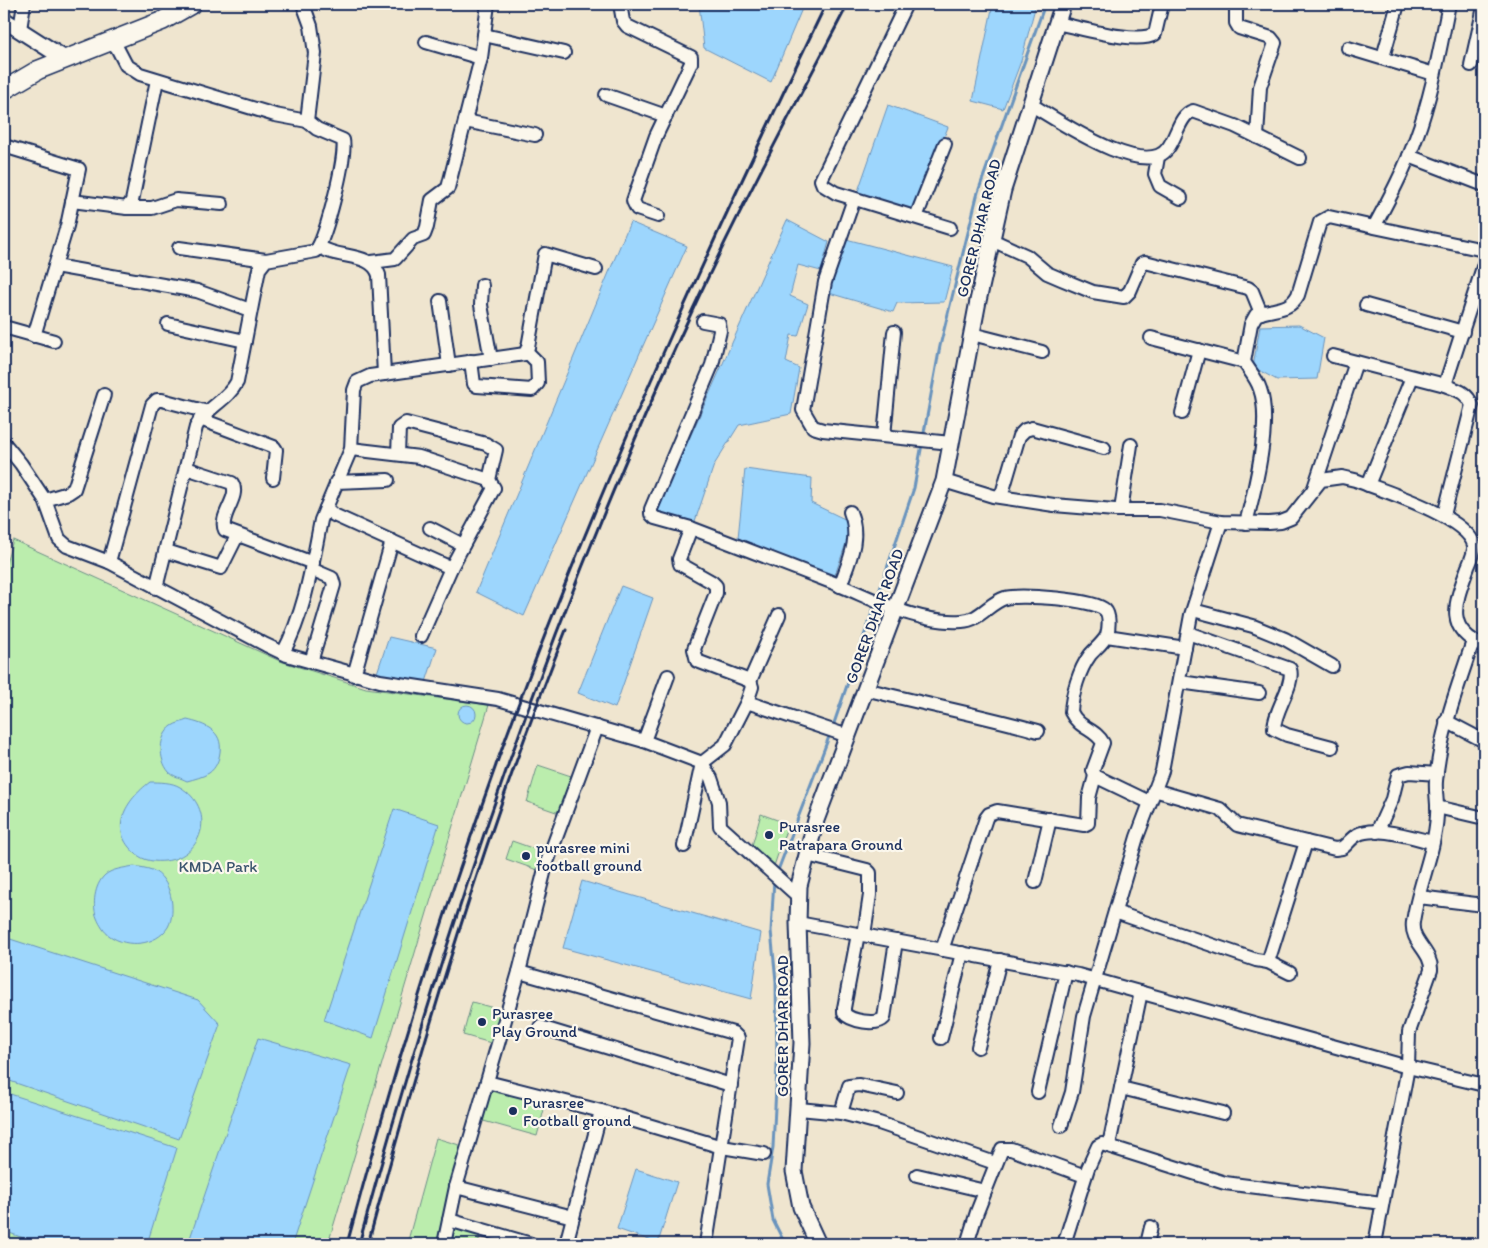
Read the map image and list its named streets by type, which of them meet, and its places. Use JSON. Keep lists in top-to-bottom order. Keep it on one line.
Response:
{"streets":{"street":["GORER DHAR ROAD"]},"parks":["KMDA Park"],"places":["Purasree Patrapara Ground","purasree mini football ground","Purasree Play Ground","Purasree Football ground"]}
